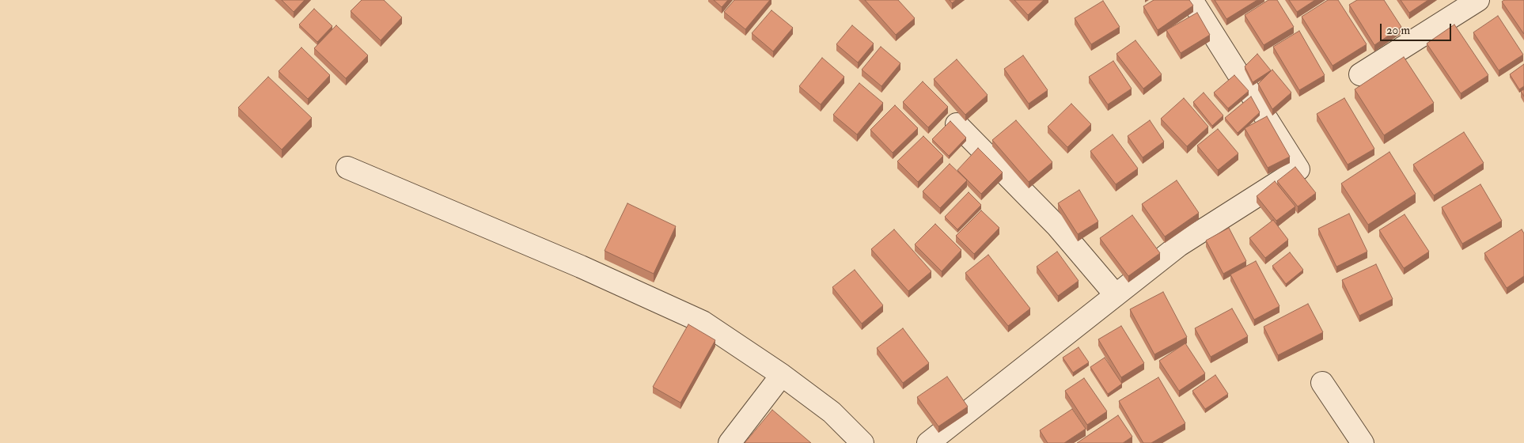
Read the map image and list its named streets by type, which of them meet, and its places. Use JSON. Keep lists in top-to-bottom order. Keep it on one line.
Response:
{"scale_bar":"20 m"}
